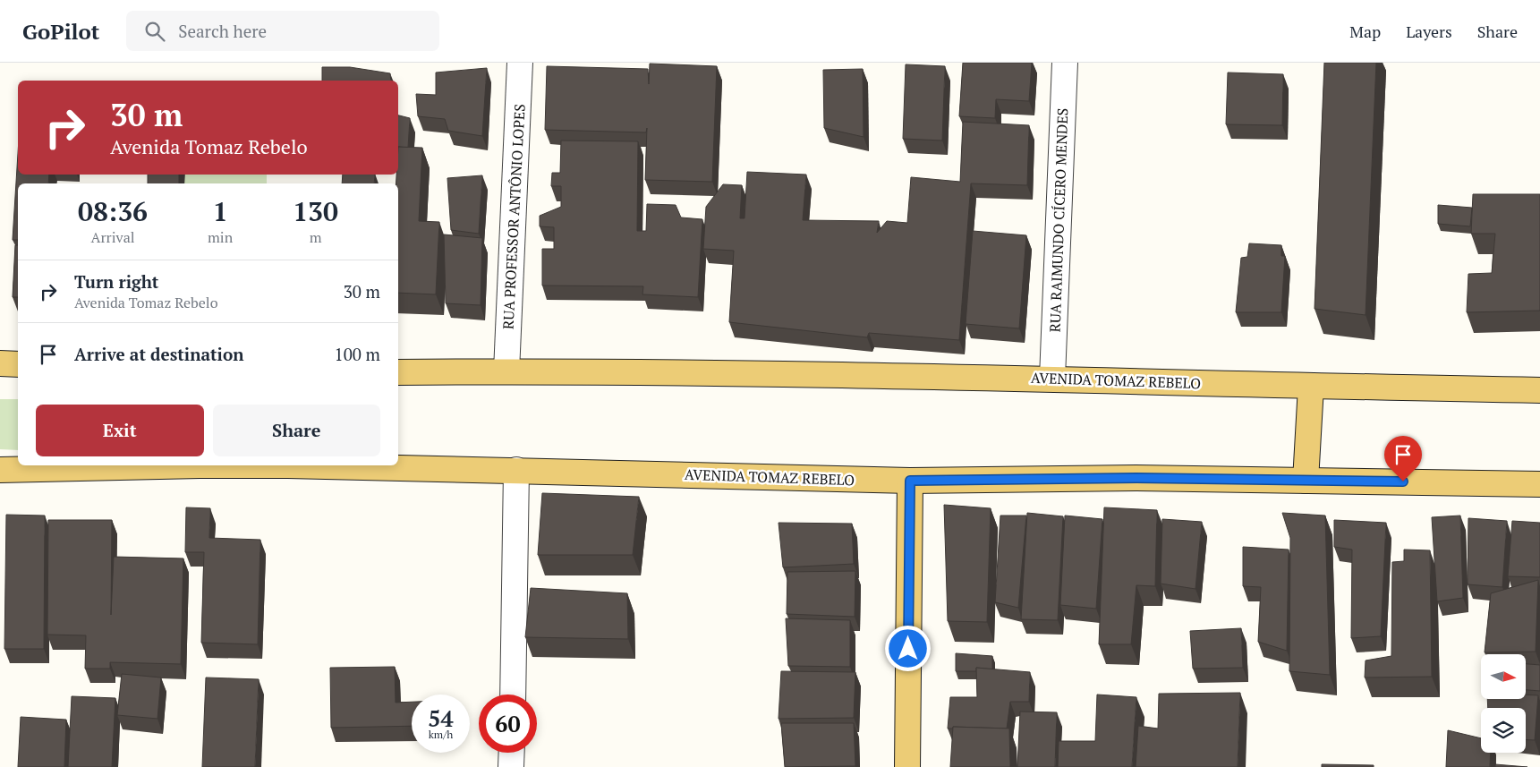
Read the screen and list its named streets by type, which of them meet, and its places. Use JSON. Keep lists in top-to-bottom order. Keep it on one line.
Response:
{"streets":{"main road":["AVENIDA TOMAZ REBELO"],"street":["RUA PROFESSOR ANTÔNIO LOPES","RUA RAIMUNDO CÍCERO MENDES"]},"crossings":[["RUA PROFESSOR ANTÔNIO LOPES","AVENIDA TOMAZ REBELO"],["RUA RAIMUNDO CÍCERO MENDES","AVENIDA TOMAZ REBELO"]],"north":"right","page":{"header":"GoPilot","search":"Search here","nav":["Map","Layers","Share"],"turn":["30 m","Avenida Tomaz Rebelo"],"eta":["08:36","Arrival","1","min","130","m"],"list":[{"name":"Turn right","note":"Avenida Tomaz Rebelo","value":"30 m"},{"name":"Arrive at destination","value":"100 m"}],"buttons":["Exit","Share"],"speed":"54 km/h","limit":"60"}}
